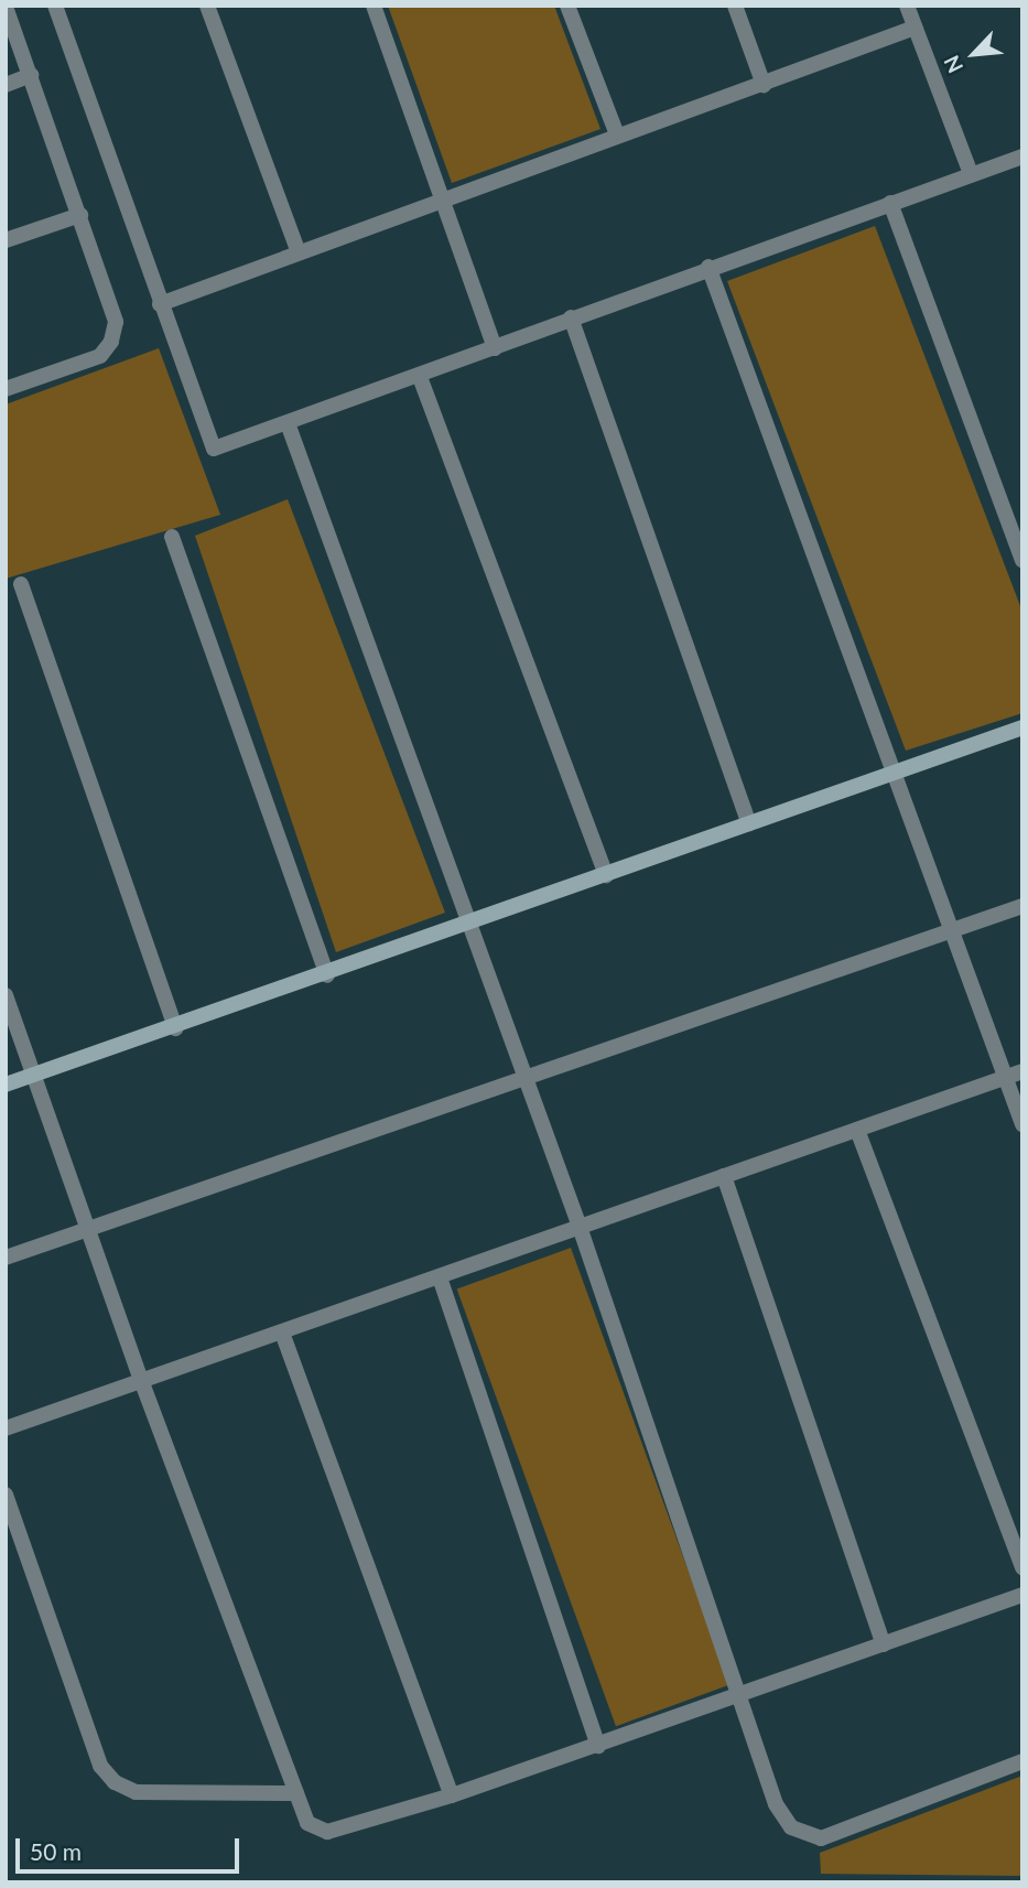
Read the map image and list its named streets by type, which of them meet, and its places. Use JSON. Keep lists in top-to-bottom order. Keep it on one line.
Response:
{"scale_bar":"50 m","north":"bottom left"}
